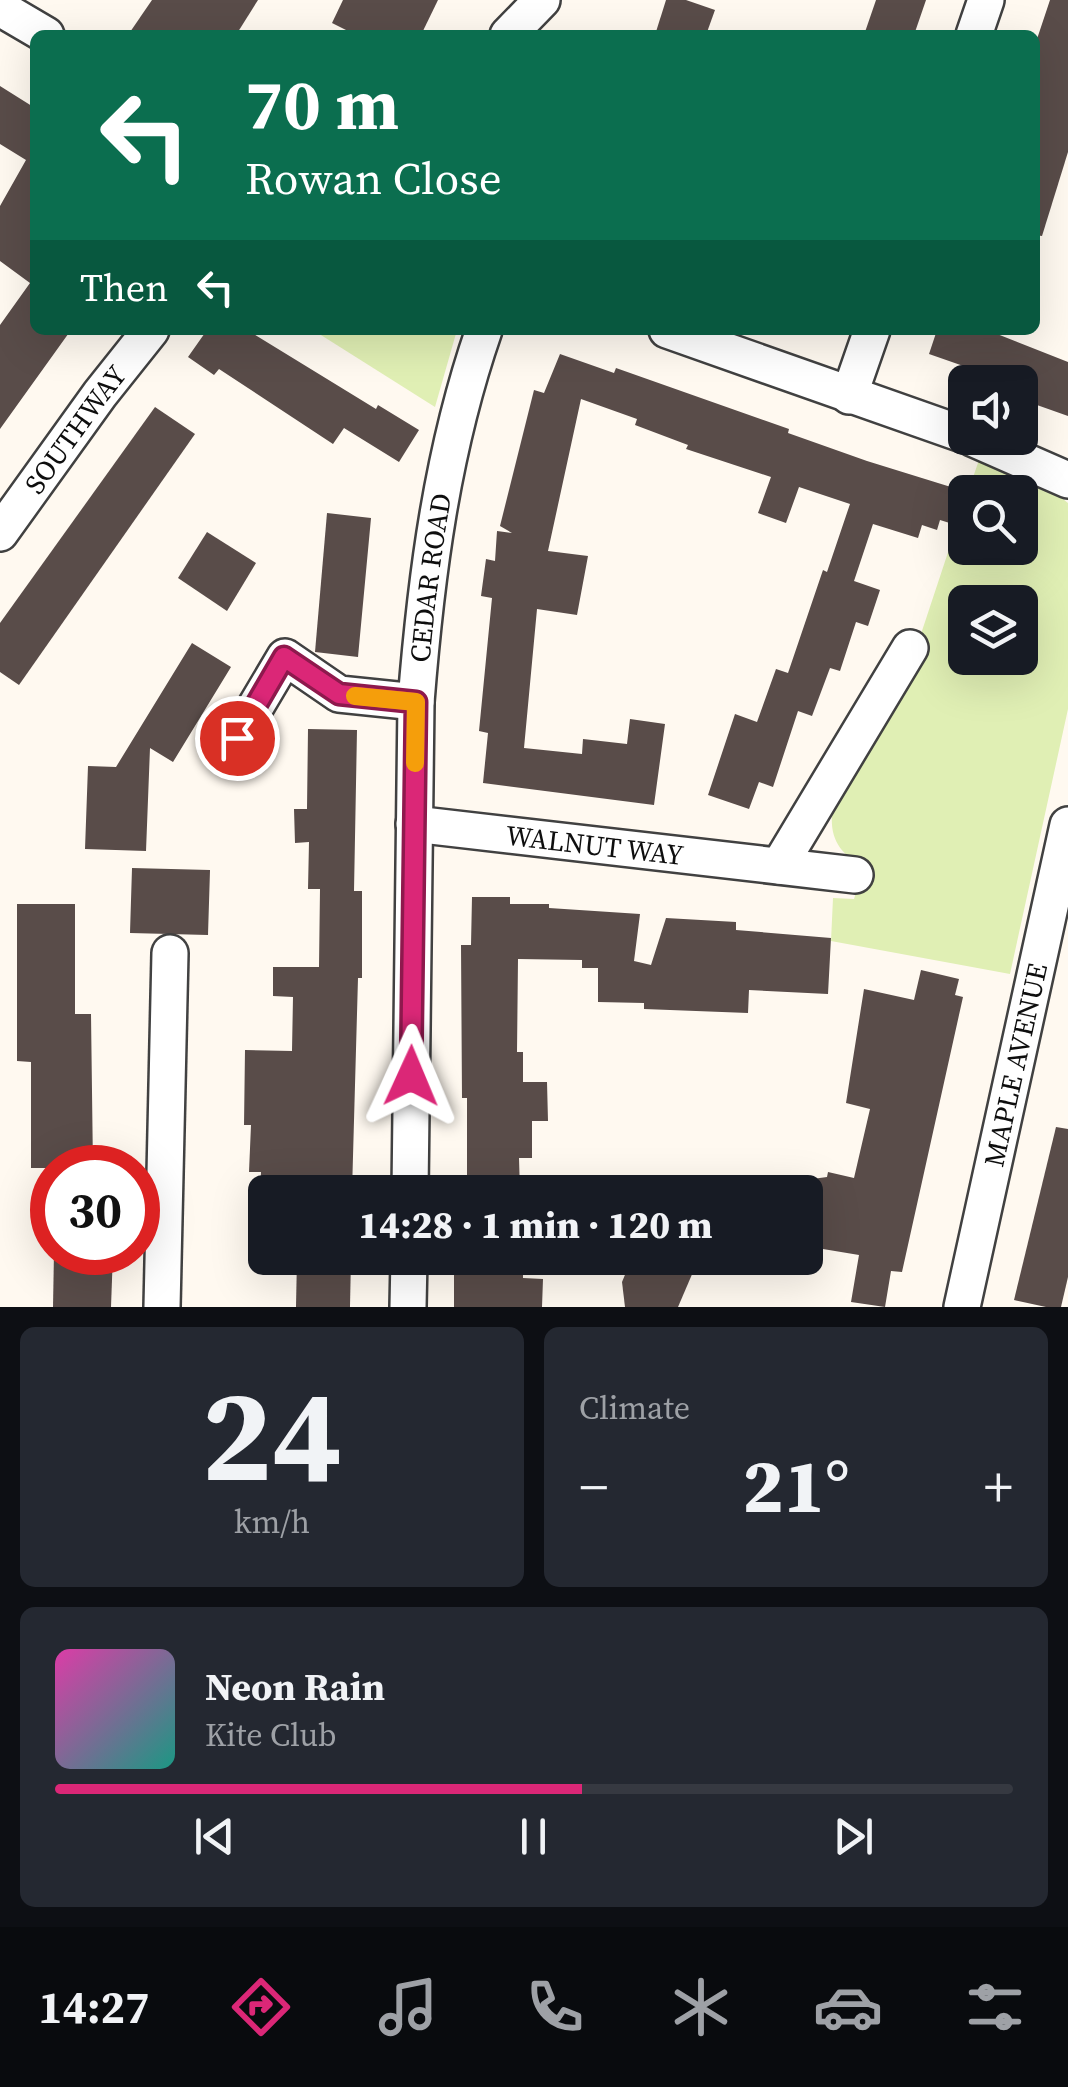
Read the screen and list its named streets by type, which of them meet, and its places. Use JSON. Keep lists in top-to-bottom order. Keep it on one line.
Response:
{"streets":{"street":["SOUTHWAY","CEDAR ROAD","WALNUT WAY","MAPLE AVENUE"]},"crossings":[["CEDAR ROAD","WALNUT WAY"]],"page":{"turn":["70 m","Rowan Close"],"then":"Then","limit":"30","trip":"14:28 · 1 min · 120 m","tile":[["24","km/h"],"Climate"],"heat":["−","21°","+"],"song":["Neon Rain","Kite Club"],"tabs":"14:27"}}
